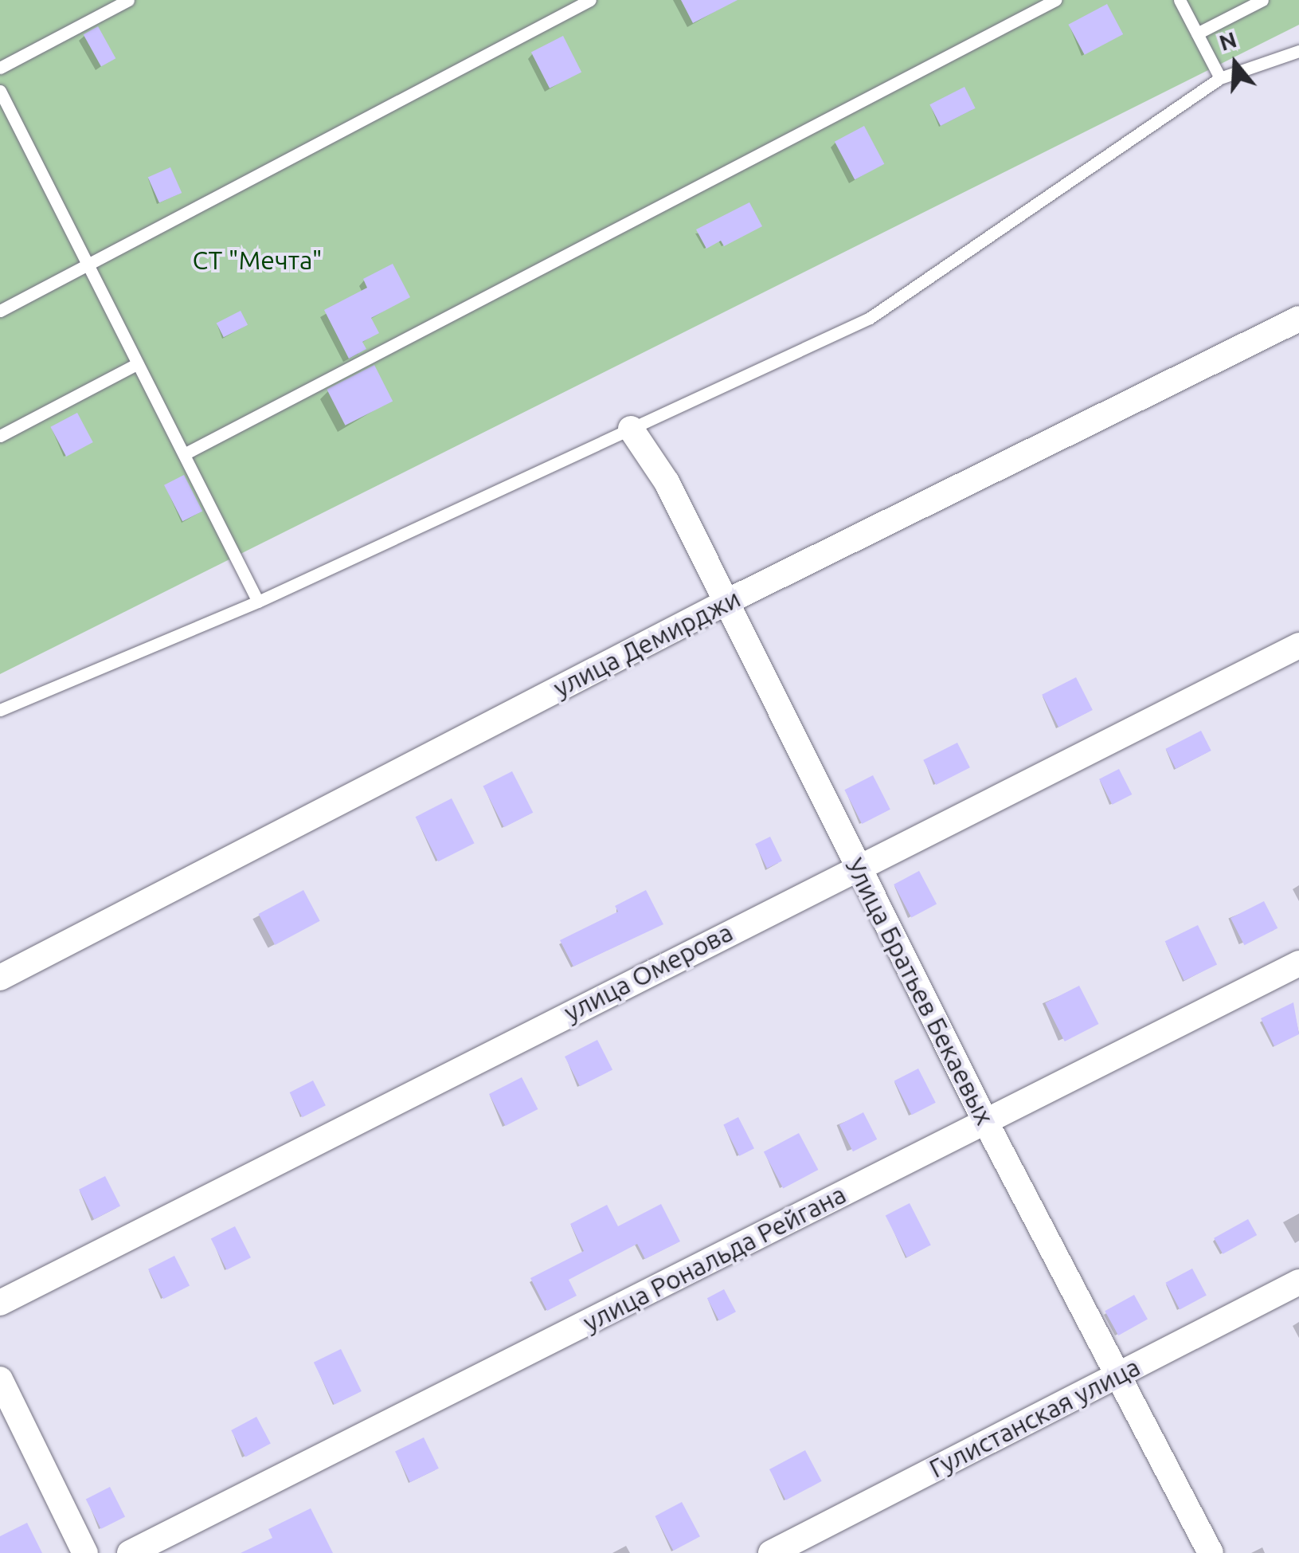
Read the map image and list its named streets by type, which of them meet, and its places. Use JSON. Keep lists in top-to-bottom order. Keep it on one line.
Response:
{"streets":{"street":["улица Демирджи","улица Омерова","Улица Братьев Бекаевых","улица Рональда Рейгана","Гулистанская улица"]},"crossings":[["улица Демирджи","Улица Братьев Бекаевых"],["улица Омерова","Улица Братьев Бекаевых"],["Улица Братьев Бекаевых","улица Рональда Рейгана"],["Улица Братьев Бекаевых","Гулистанская улица"]],"parks":["СТ \"Мечта\""],"north":"top"}
